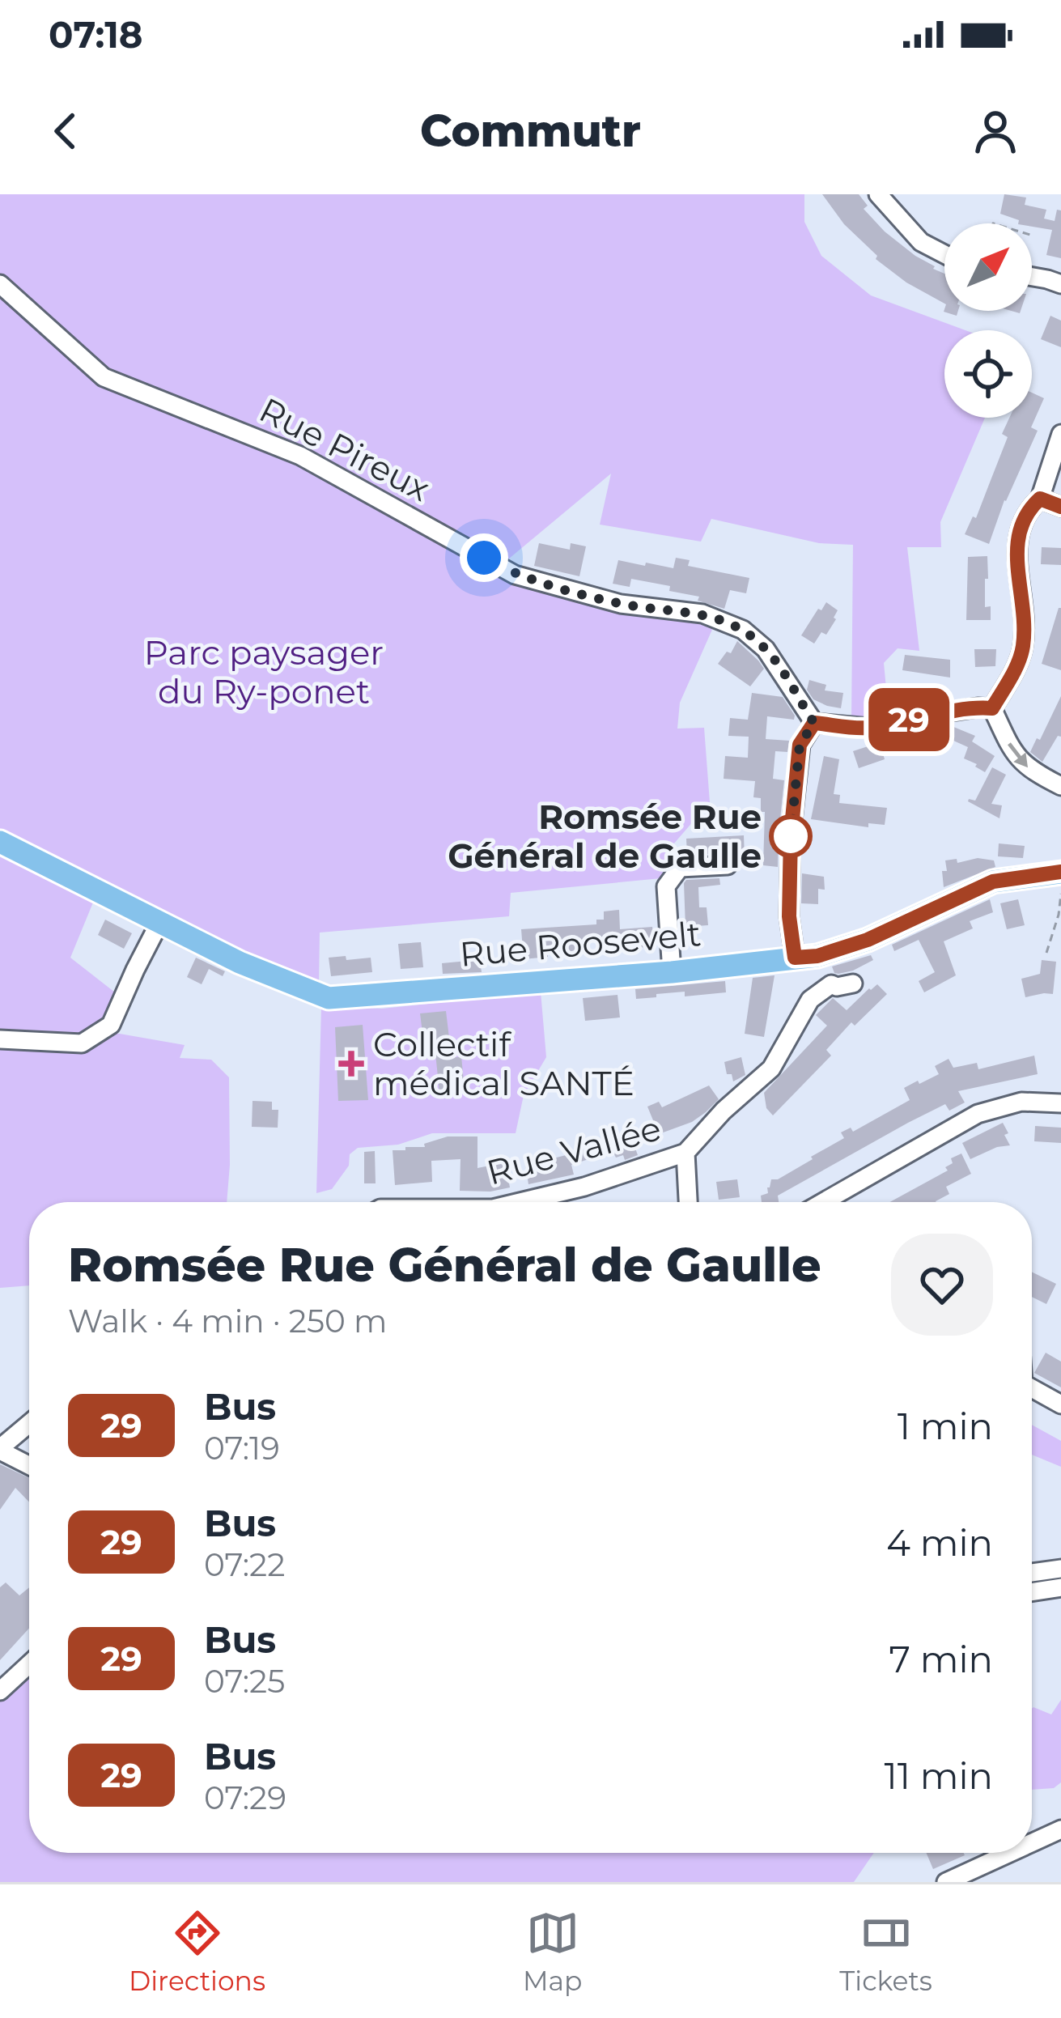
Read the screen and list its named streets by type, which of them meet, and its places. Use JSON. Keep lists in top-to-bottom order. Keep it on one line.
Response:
{"streets":{"main road":["Rue Roosevelt"],"street":["Rue Pireux","Rue Vallée"]},"parks":["Parc paysager du Ry-ponet"],"places":{"other":["Romsée Rue Général de Gaulle"],"health":["Collectif médical SANTÉ"]},"lines":["bus line 29"],"north":"top right","page":{"status":"07:18","header":"Commutr","on_map":"29","heading":["Romsée Rue Général de Gaulle","Walk · 4 min · 250 m"],"list":[{"mark":"29","name":"Bus","note":"07:19","value":"1 min"},{"mark":"29","name":"Bus","note":"07:22","value":"4 min"},{"mark":"29","name":"Bus","note":"07:25","value":"7 min"},{"mark":"29","name":"Bus","note":"07:29","value":"11 min"}],"tabs":["Directions","Map","Tickets"]}}
